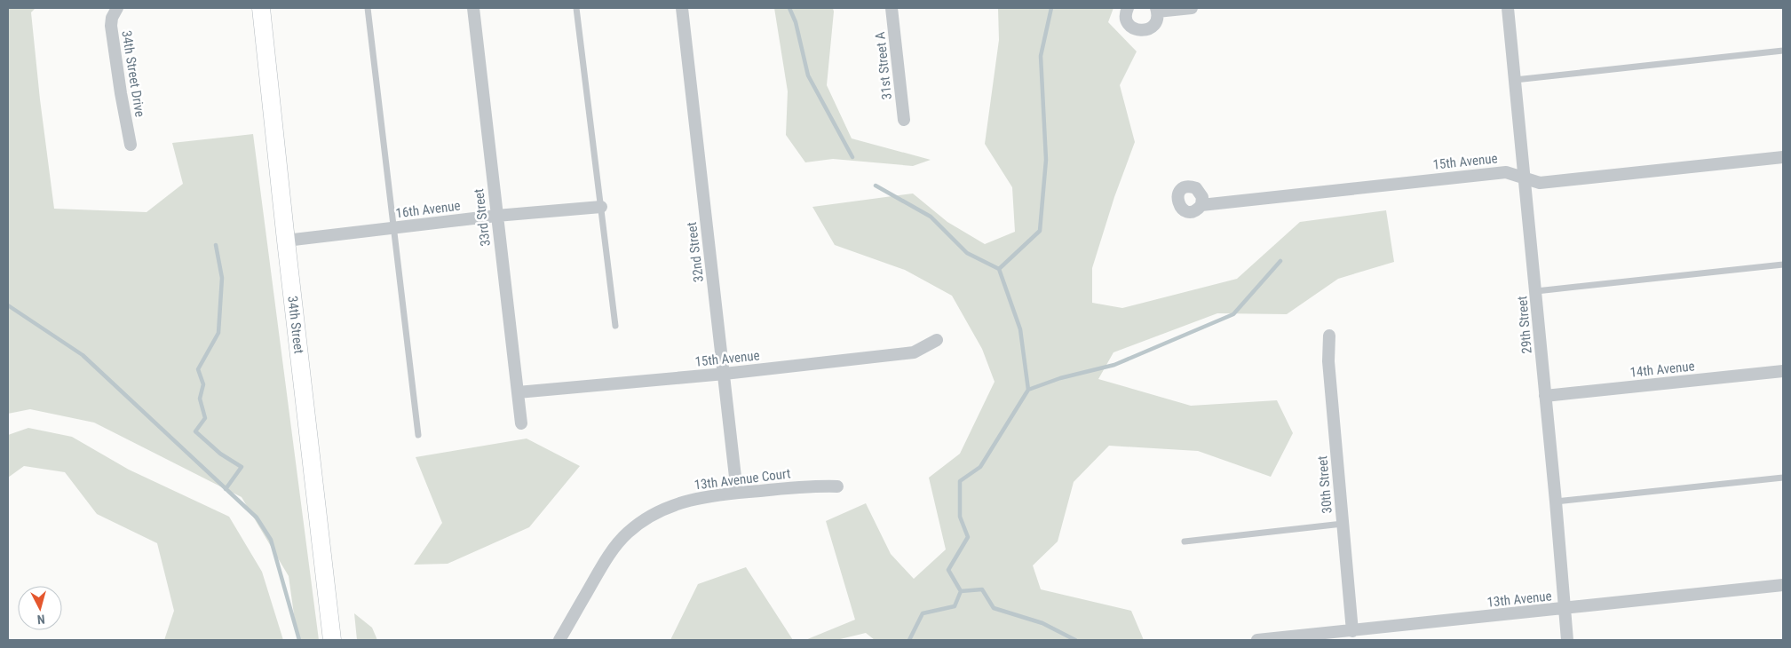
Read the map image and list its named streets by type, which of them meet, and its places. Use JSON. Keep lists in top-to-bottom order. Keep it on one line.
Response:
{"streets":{"street":["31st Street A","34th Street Drive","15th Avenue","16th Avenue","33rd Street","32nd Street","34th Street","29th Street","14th Avenue","13th Avenue Court","30th Street","13th Avenue"]},"crossings":[["15th Avenue","33rd Street"],["15th Avenue","32nd Street"],["15th Avenue","29th Street"],["16th Avenue","33rd Street"],["16th Avenue","34th Street"],["32nd Street","13th Avenue Court"],["29th Street","14th Avenue"],["29th Street","13th Avenue"],["30th Street","13th Avenue"]],"north":"bottom"}
